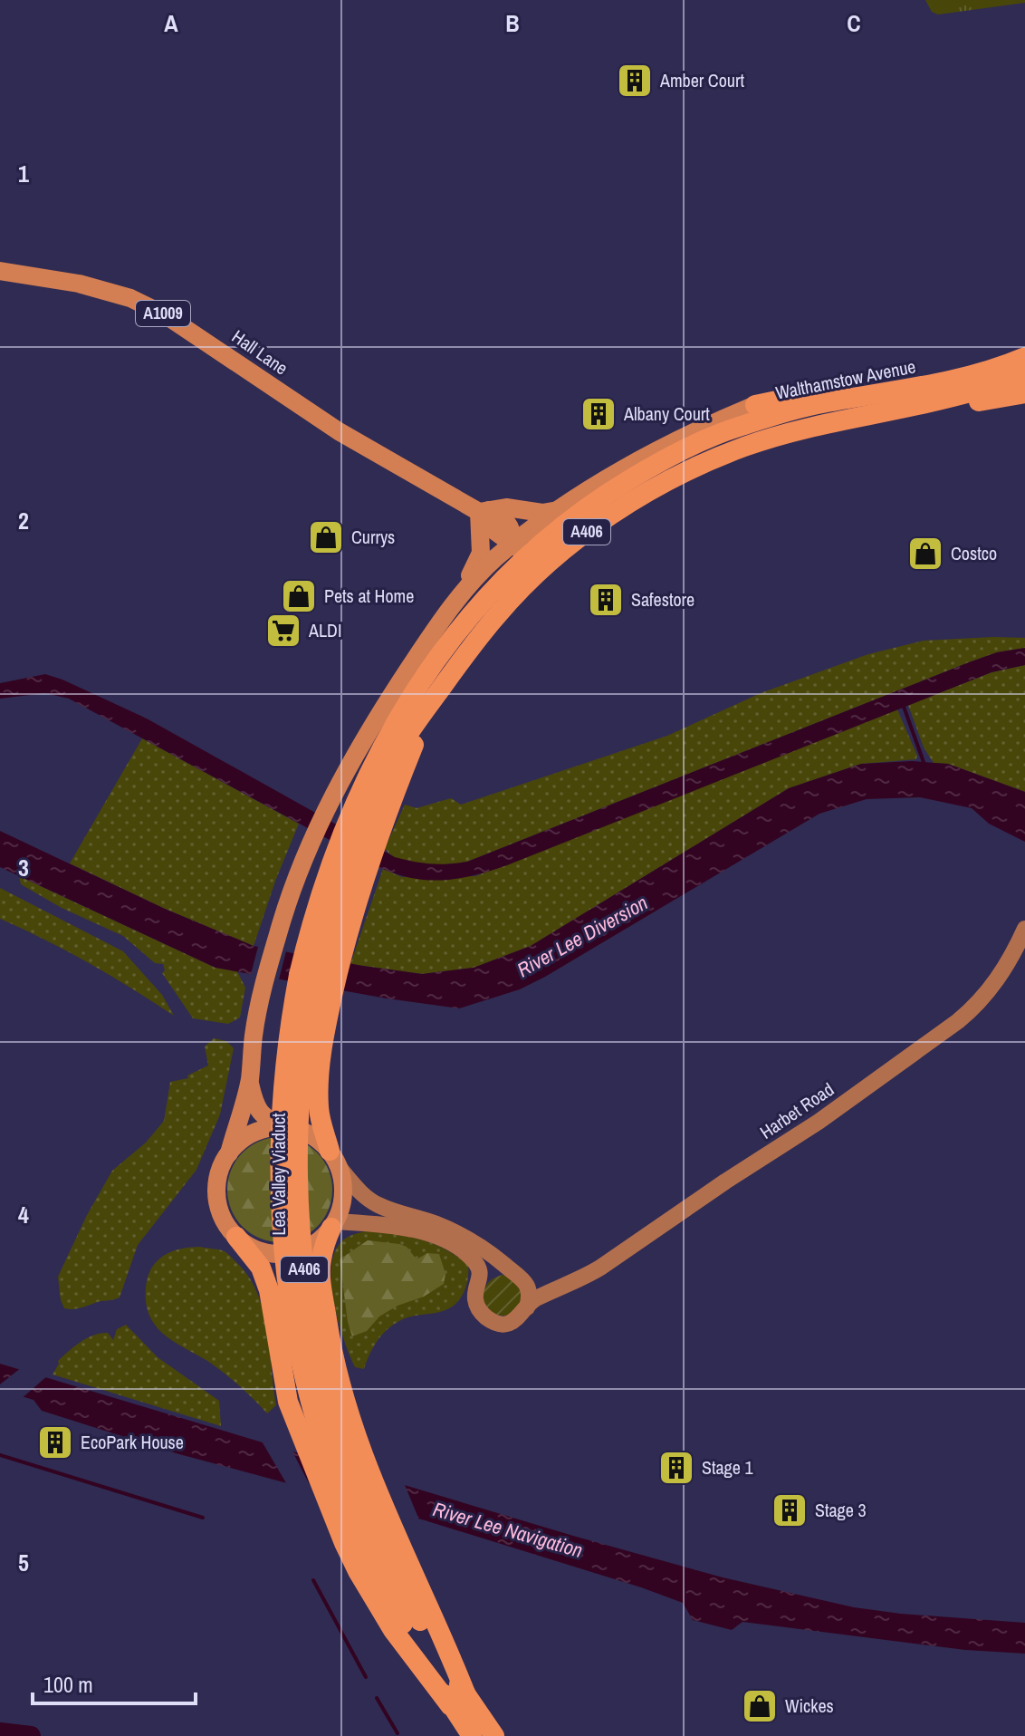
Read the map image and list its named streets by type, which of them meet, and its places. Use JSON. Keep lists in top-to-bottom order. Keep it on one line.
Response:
{"streets":{"highway":["Walthamstow Avenue","A406","Lea Valley Viaduct"],"main road":["A1009","Hall Lane"],"street":["Harbet Road"]},"crossings":[["Walthamstow Avenue","A406"],["Walthamstow Avenue","Lea Valley Viaduct"],["A406","Lea Valley Viaduct"]],"water":["River Lee Diversion","River Lee Navigation"],"places":{"building":["Amber Court","Albany Court","Safestore","EcoPark House","Stage 1","Stage 3"],"shop":["Currys","Costco","Pets at Home","Wickes"],"supermarket":["ALDI"]},"scale_bar":"100 m","grid":{"columns":["A","B","C"],"rows":["1","2","3","4","5"]}}
